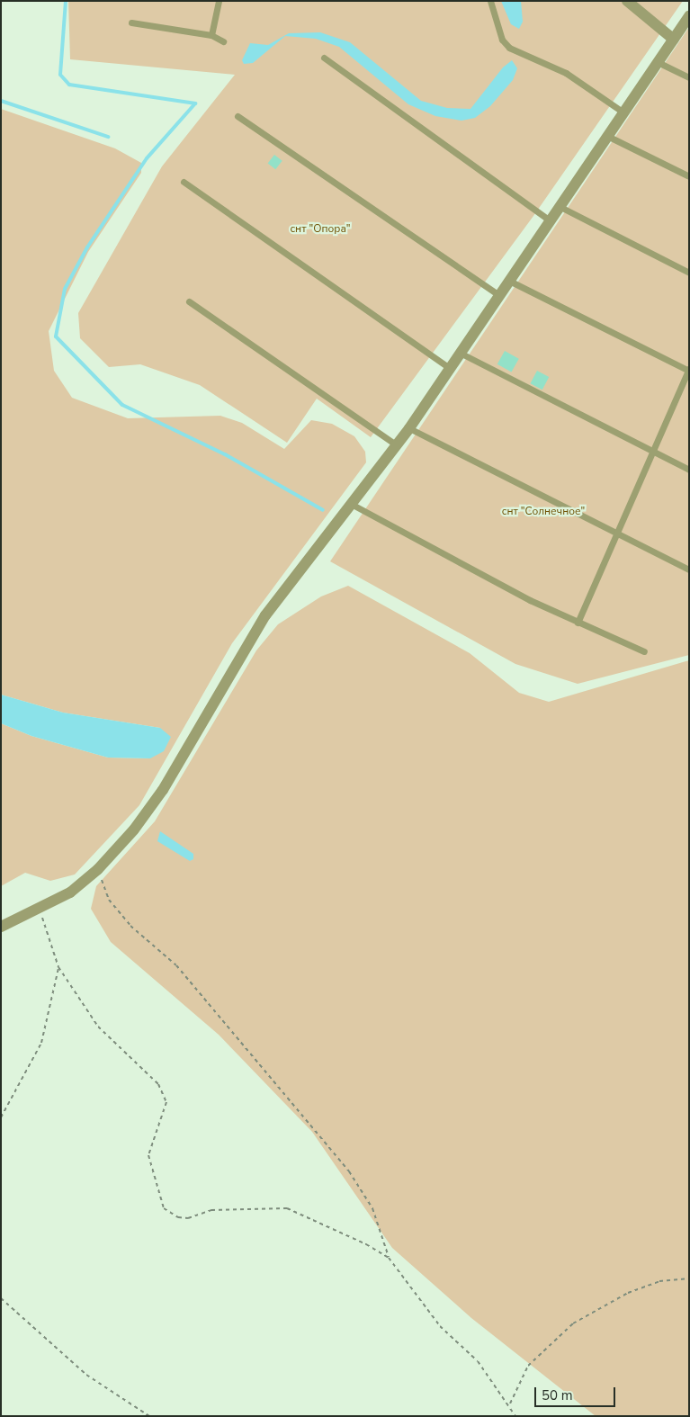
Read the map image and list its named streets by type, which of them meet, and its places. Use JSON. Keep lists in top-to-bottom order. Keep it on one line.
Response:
{"parks":["снт \"Опора\"","снт \"Солнечное\""],"scale_bar":"50 m"}
